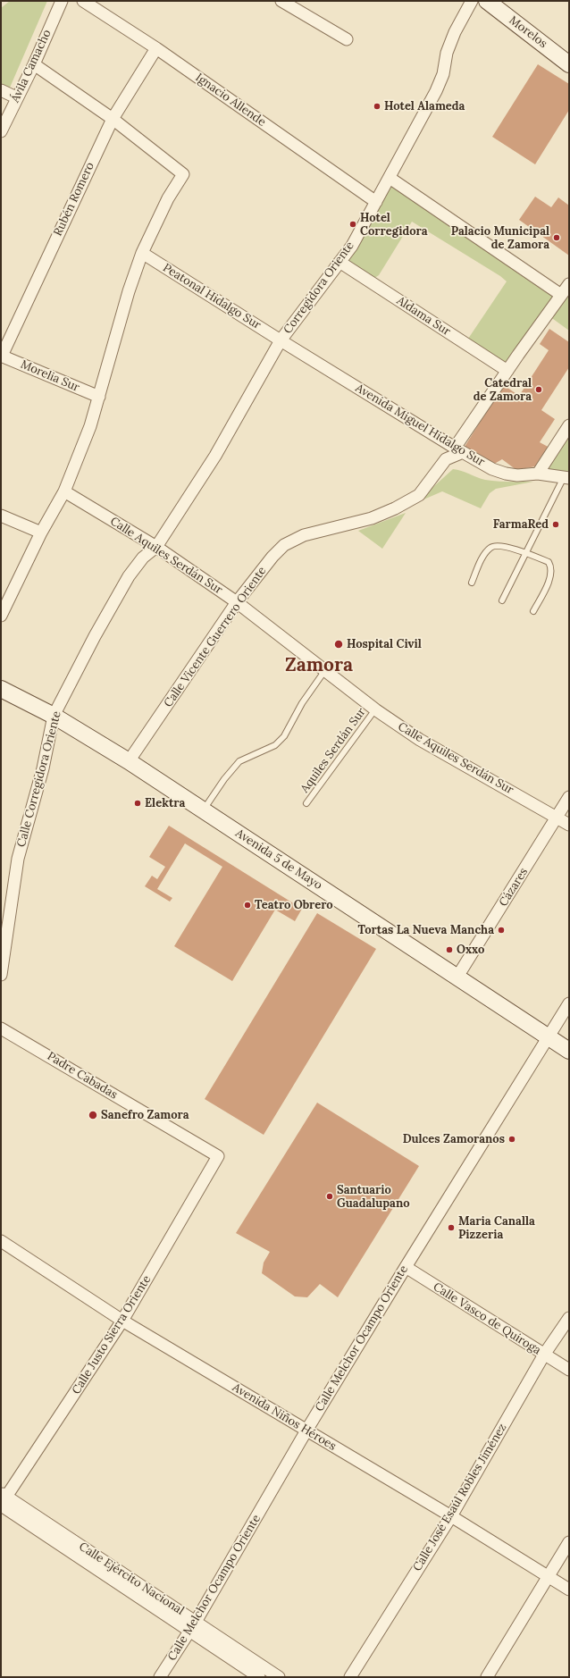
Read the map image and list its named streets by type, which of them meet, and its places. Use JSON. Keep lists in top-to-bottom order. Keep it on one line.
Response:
{"streets":{"street":["Morelos","Ávila Camacho","Ignacio Allende","Rubén Romero","Corregidora Oriente","Peatonal Hidalgo Sur","Aldama Sur","Morelia Sur","Avenida Miguel Hidalgo Sur","Calle Aquiles Serdán Sur","Calle Vicente Guerrero Oriente","Calle Corregidora Oriente","Avenida 5 de Mayo","Cázares","Padre Cabadas","Calle Vasco de Quiroga","Calle Justo Sierra Oriente","Calle Melchor Ocampo Oriente","Avenida Niños Héroes","Calle José Esaúl Robles Jiménez","Calle Ejército Nacional"],"lane":["Aquiles Serdán Sur"]},"crossings":[["Ignacio Allende","Rubén Romero"],["Ignacio Allende","Corregidora Oriente"],["Rubén Romero","Morelia Sur"],["Corregidora Oriente","Peatonal Hidalgo Sur"],["Corregidora Oriente","Aldama Sur"],["Corregidora Oriente","Avenida Miguel Hidalgo Sur"],["Corregidora Oriente","Calle Aquiles Serdán Sur"],["Corregidora Oriente","Calle Corregidora Oriente"],["Peatonal Hidalgo Sur","Avenida Miguel Hidalgo Sur"],["Avenida Miguel Hidalgo Sur","Calle Vicente Guerrero Oriente"],["Calle Aquiles Serdán Sur","Calle Vicente Guerrero Oriente"],["Calle Aquiles Serdán Sur","Aquiles Serdán Sur"],["Calle Aquiles Serdán Sur","Calle Corregidora Oriente"],["Calle Aquiles Serdán Sur","Cázares"],["Calle Vicente Guerrero Oriente","Avenida 5 de Mayo"],["Calle Corregidora Oriente","Avenida 5 de Mayo"],["Avenida 5 de Mayo","Cázares"],["Avenida 5 de Mayo","Calle Melchor Ocampo Oriente"],["Padre Cabadas","Calle Justo Sierra Oriente"],["Calle Vasco de Quiroga","Calle Melchor Ocampo Oriente"],["Calle Vasco de Quiroga","Calle José Esaúl Robles Jiménez"],["Calle Justo Sierra Oriente","Avenida Niños Héroes"],["Calle Justo Sierra Oriente","Calle Ejército Nacional"],["Calle Melchor Ocampo Oriente","Avenida Niños Héroes"],["Calle Melchor Ocampo Oriente","Calle Ejército Nacional"],["Avenida Niños Héroes","Calle José Esaúl Robles Jiménez"]],"districts":["Zamora"],"places":["Hotel Alameda","Hotel Corregidora","Palacio Municipal de Zamora","Catedral de Zamora","FarmaRed","Hospital Civil","Elektra","Teatro Obrero","Tortas La Nueva Mancha","Oxxo","Sanefro Zamora","Dulces Zamoranos","Santuario Guadalupano","Maria Canalla Pizzeria"]}
